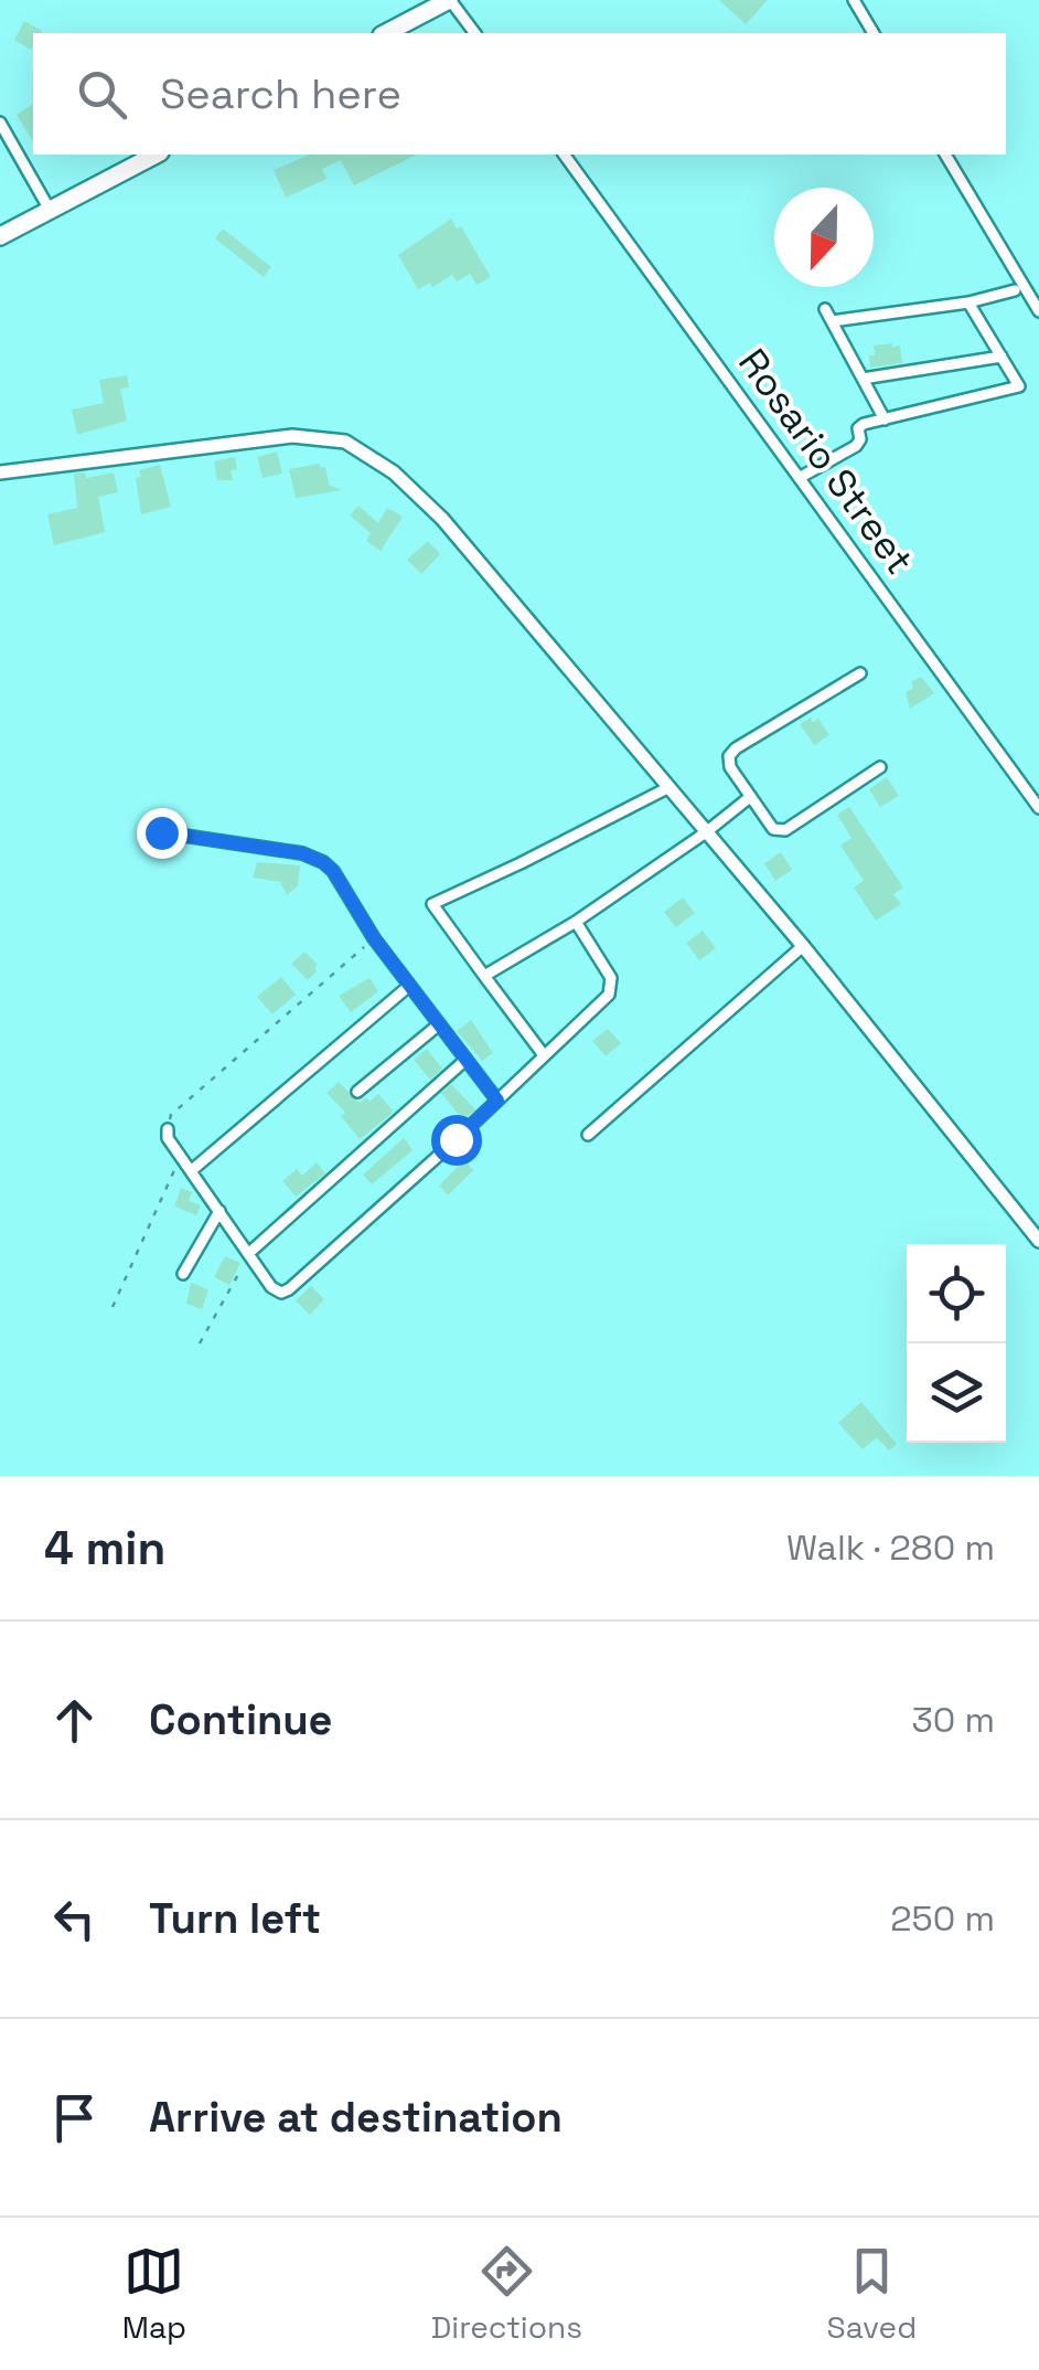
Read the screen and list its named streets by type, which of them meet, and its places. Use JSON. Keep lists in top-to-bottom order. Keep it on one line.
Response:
{"streets":{"street":["Rosario Street"]},"north":"bottom","page":{"search":"Search here","heading":["4 min","Walk · 280 m"],"list":[["Continue","30 m"],["Turn left","250 m"],"Arrive at destination"],"nav":["Map","Directions","Saved"]}}
